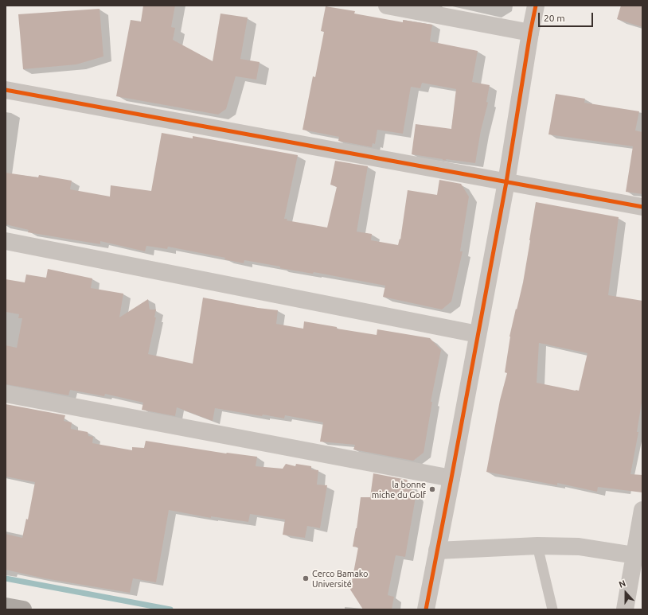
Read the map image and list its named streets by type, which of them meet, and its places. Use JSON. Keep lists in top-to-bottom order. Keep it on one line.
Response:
{"places":["la bonne miche du Golf","Cerco Bamako Université"],"scale_bar":"20 m","north":"top"}
